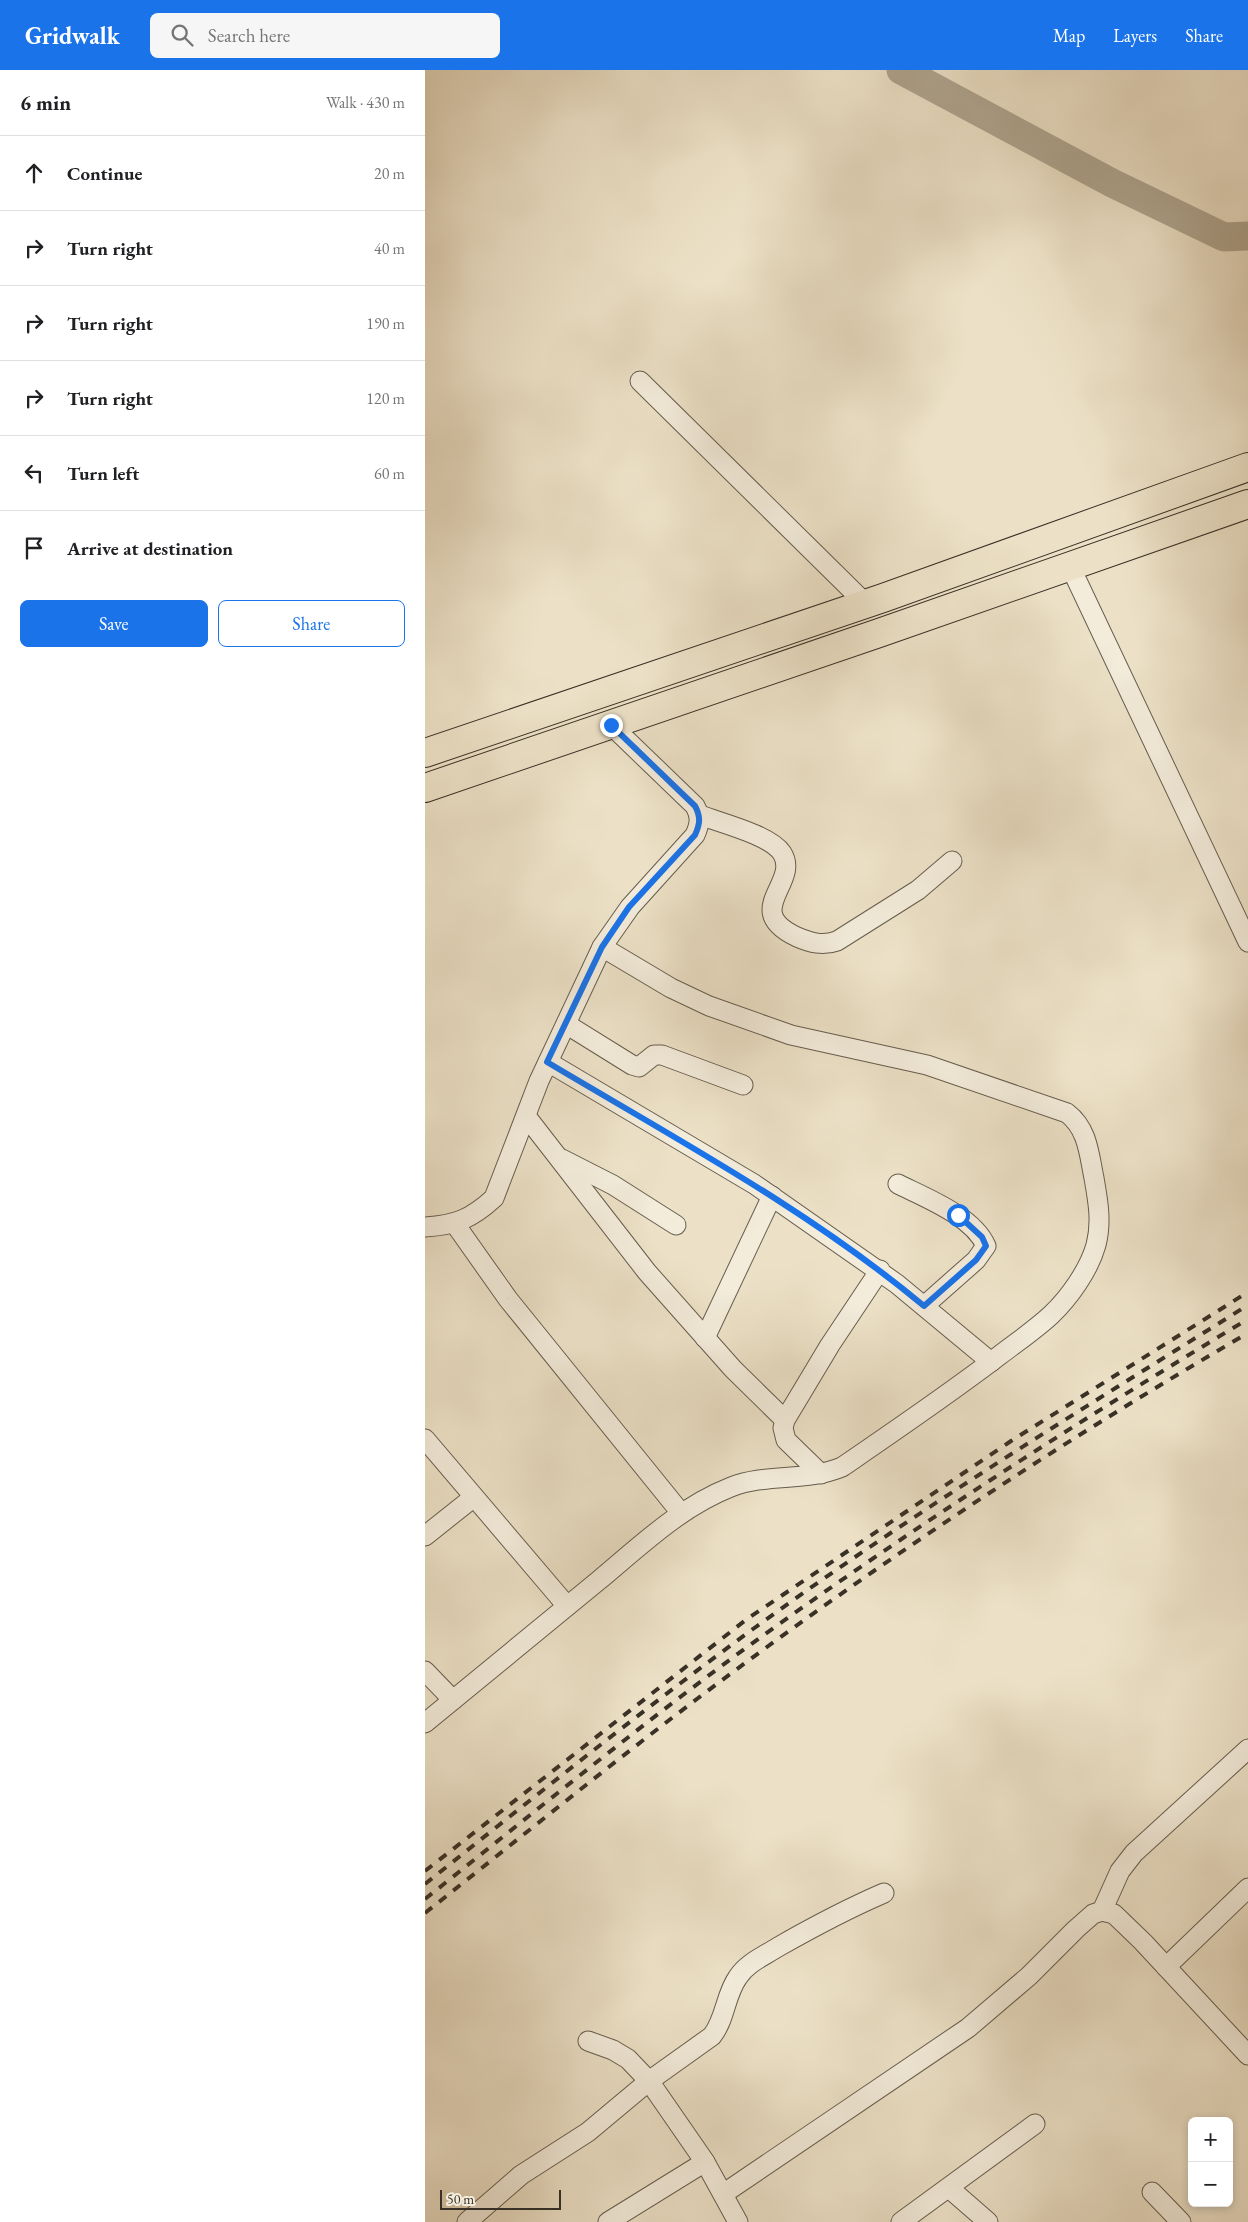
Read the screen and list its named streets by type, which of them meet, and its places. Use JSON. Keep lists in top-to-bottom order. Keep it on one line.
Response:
{"scale_bar":"50 m","page":{"header":"Gridwalk","search":"Search here","nav":["Map","Layers","Share"],"heading":["6 min","Walk · 430 m"],"list":[["Continue","20 m"],["Turn right","40 m"],["Turn right","190 m"],["Turn right","120 m"],["Turn left","60 m"],"Arrive at destination"],"buttons":["Save","Share"],"map_buttons":["+","−"],"scale":"50 m"}}
